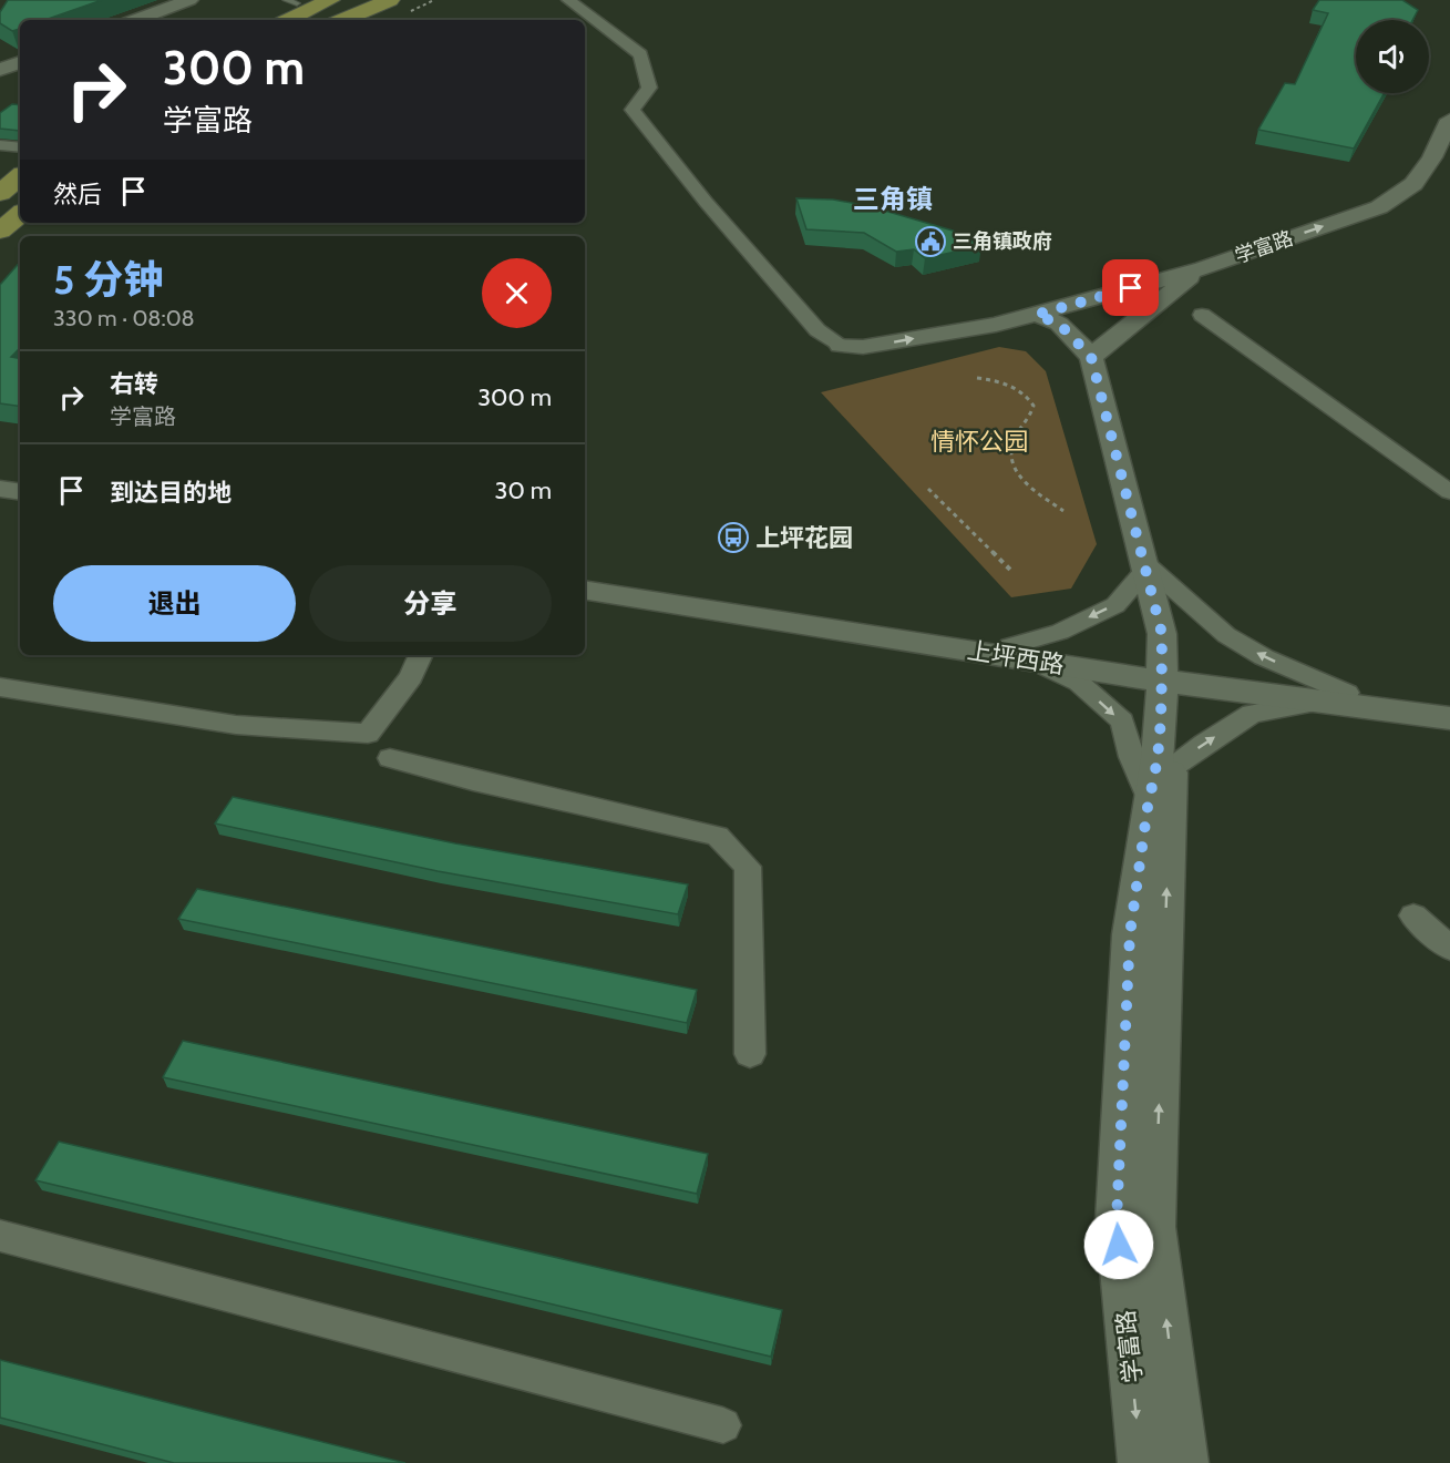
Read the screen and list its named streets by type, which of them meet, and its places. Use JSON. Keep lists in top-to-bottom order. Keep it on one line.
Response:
{"streets":{"street":["学富路","上坪西路"]},"crossings":[["学富路","上坪西路"]],"districts":["三角镇"],"parks":["情怀公园"],"places":{"public building":["三角镇政府"],"bus stop":["上坪花园"]},"page":{"turn":["300 m","学富路"],"then":"然后","heading":["5 分钟","330 m · 08:08"],"list":[{"name":"右转","note":"学富路","value":"300 m"},{"name":"到达目的地","value":"30 m"}],"buttons":["退出","分享"]}}
